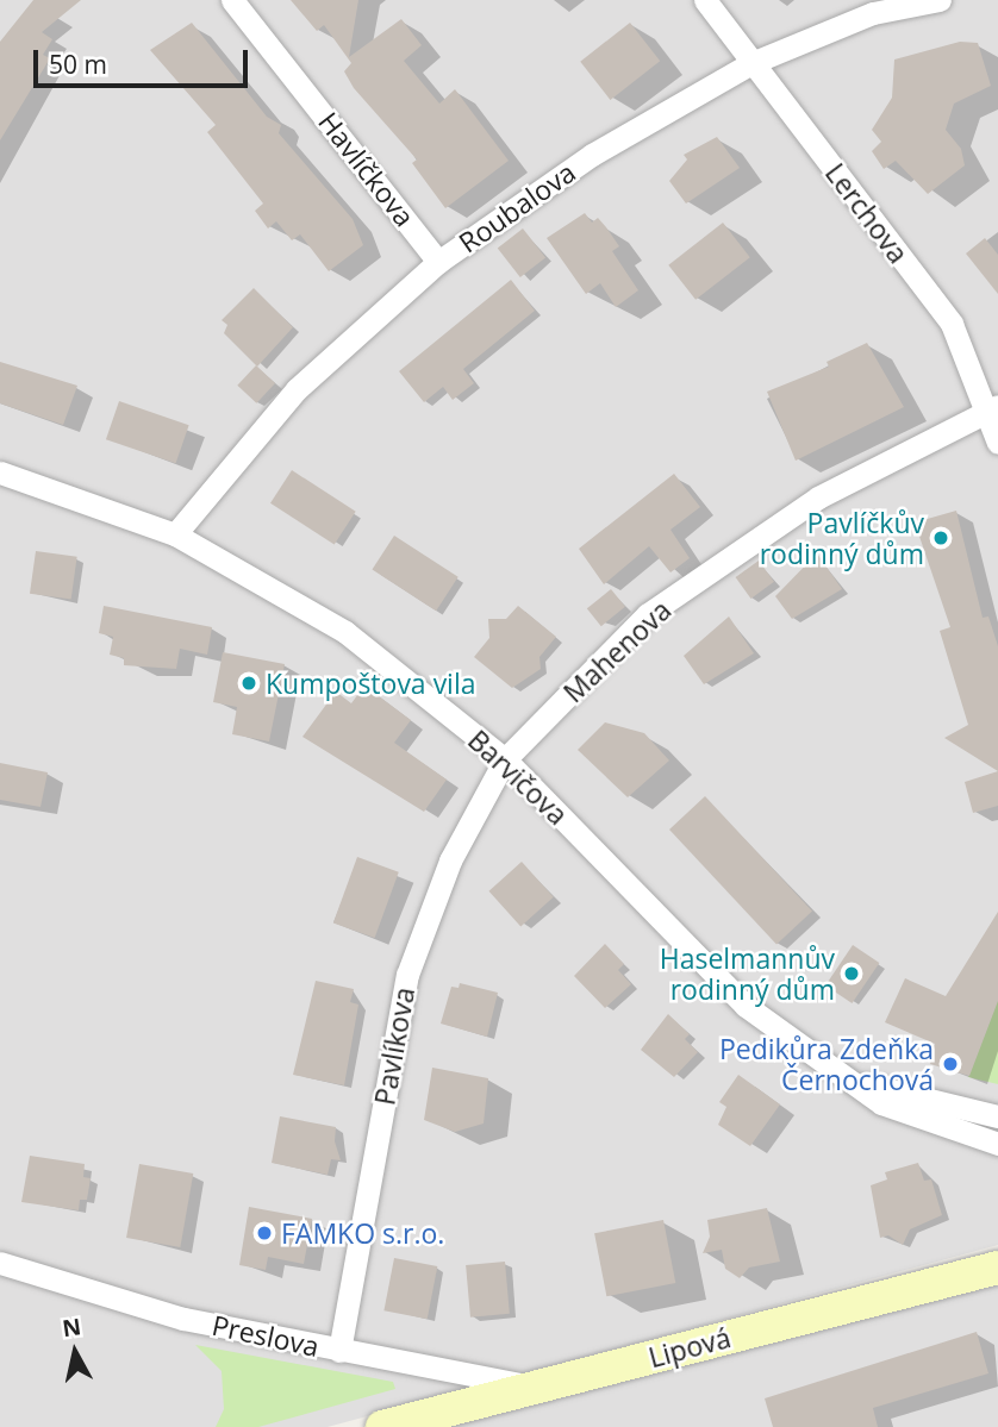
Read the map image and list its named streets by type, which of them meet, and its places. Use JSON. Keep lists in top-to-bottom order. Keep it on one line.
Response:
{"streets":{"street":["Havlíčkova","Roubalova","Lerchova","Mahenova","Barvičova","Pavlíkova","Preslova","Lipová"]},"crossings":[["Havlíčkova","Roubalova"],["Roubalova","Lerchova"],["Roubalova","Barvičova"],["Lerchova","Mahenova"],["Mahenova","Barvičova"],["Mahenova","Pavlíkova"],["Barvičova","Pavlíkova"],["Pavlíkova","Preslova"],["Preslova","Lipová"]],"places":["Pavlíčkův rodinný dům","Kumpoštova vila","Haselmannův rodinný dům","Pedikůra Zdeňka Černochová","FAMKO s.r.o."],"scale_bar":"50 m","north":"top"}
